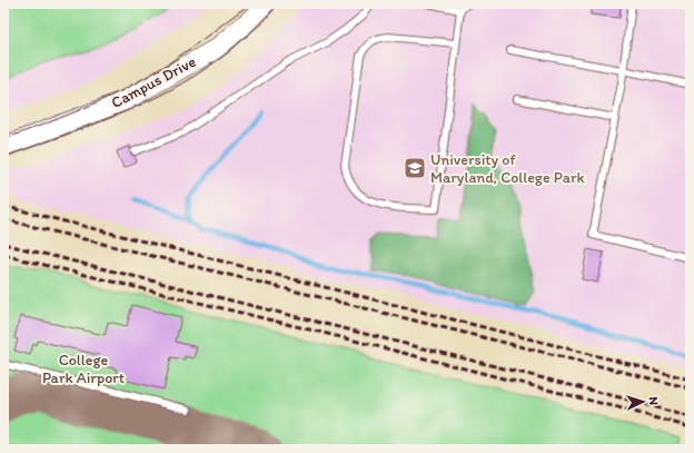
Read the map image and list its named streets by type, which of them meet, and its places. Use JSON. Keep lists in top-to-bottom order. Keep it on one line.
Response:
{"streets":{"main road":["Campus Drive"]},"parks":["College Park Airport"],"places":{"school or university":["University of Maryland, College Park"]},"north":"right"}
